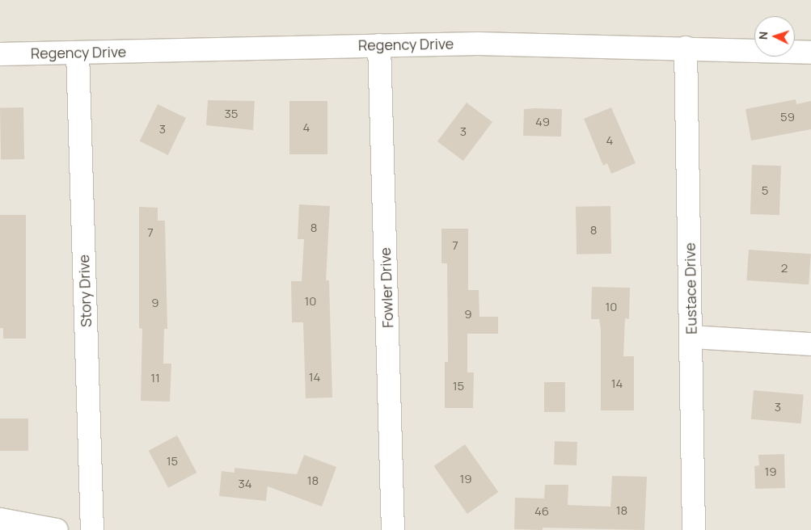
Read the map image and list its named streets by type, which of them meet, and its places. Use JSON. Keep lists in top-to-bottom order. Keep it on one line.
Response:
{"streets":{"street":["Regency Drive","Fowler Drive","Eustace Drive","Story Drive"]},"crossings":[["Regency Drive","Fowler Drive"],["Regency Drive","Eustace Drive"],["Regency Drive","Story Drive"]],"house_numbers":["35","59","49","4","3","3","4","5","8","8","7","7","2","10","9","10","9","14","11","14","15","3","15","19","19","18","34","18","46"],"north":"left"}
